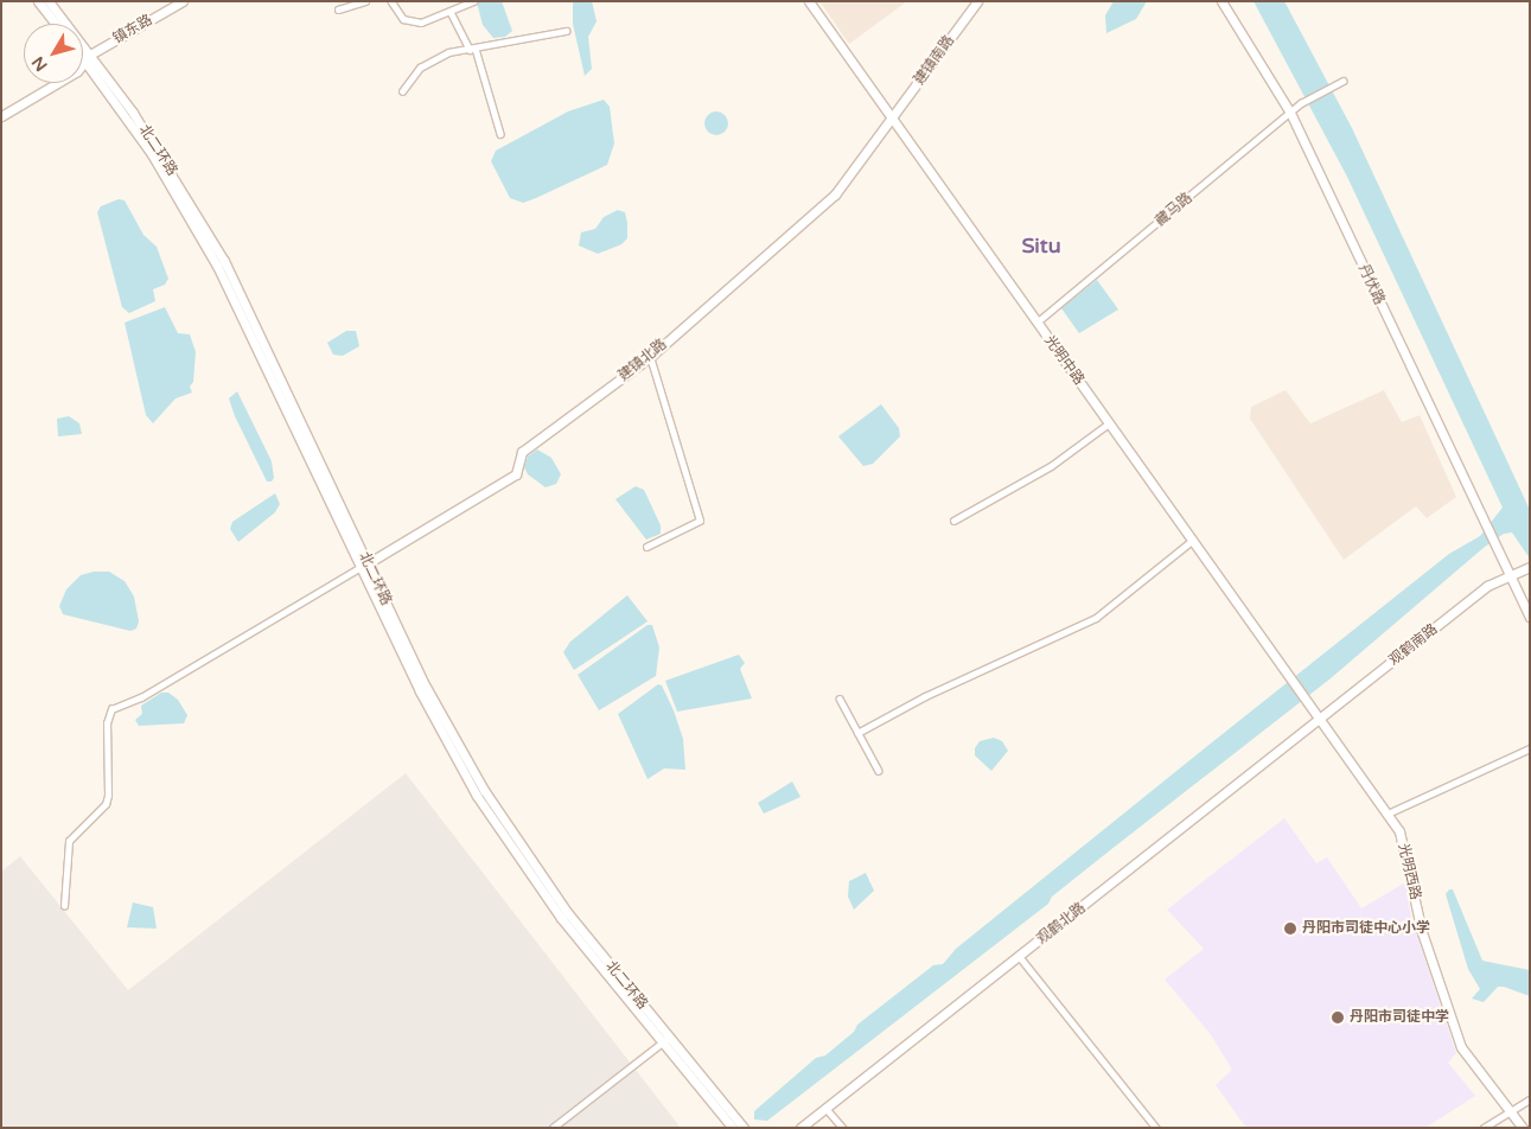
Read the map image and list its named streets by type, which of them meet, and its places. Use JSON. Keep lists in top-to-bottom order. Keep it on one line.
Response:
{"streets":{"street":["镇东路","建镇南路","北二环路","藏马路","丹伏路","建镇北路","光明中路","观鹤南路","光明西路","观鹤北路"]},"crossings":[["镇东路","北二环路"],["建镇南路","建镇北路"],["建镇南路","光明中路"],["北二环路","建镇北路"],["藏马路","丹伏路"],["藏马路","光明中路"],["丹伏路","观鹤南路"],["建镇北路","光明中路"],["光明中路","观鹤南路"],["光明中路","光明西路"],["光明中路","观鹤北路"],["观鹤南路","光明西路"],["观鹤南路","观鹤北路"],["光明西路","观鹤北路"]],"districts":["Situ"],"places":["丹阳市司徒中心小学","丹阳市司徒中学"],"north":"bottom left"}
